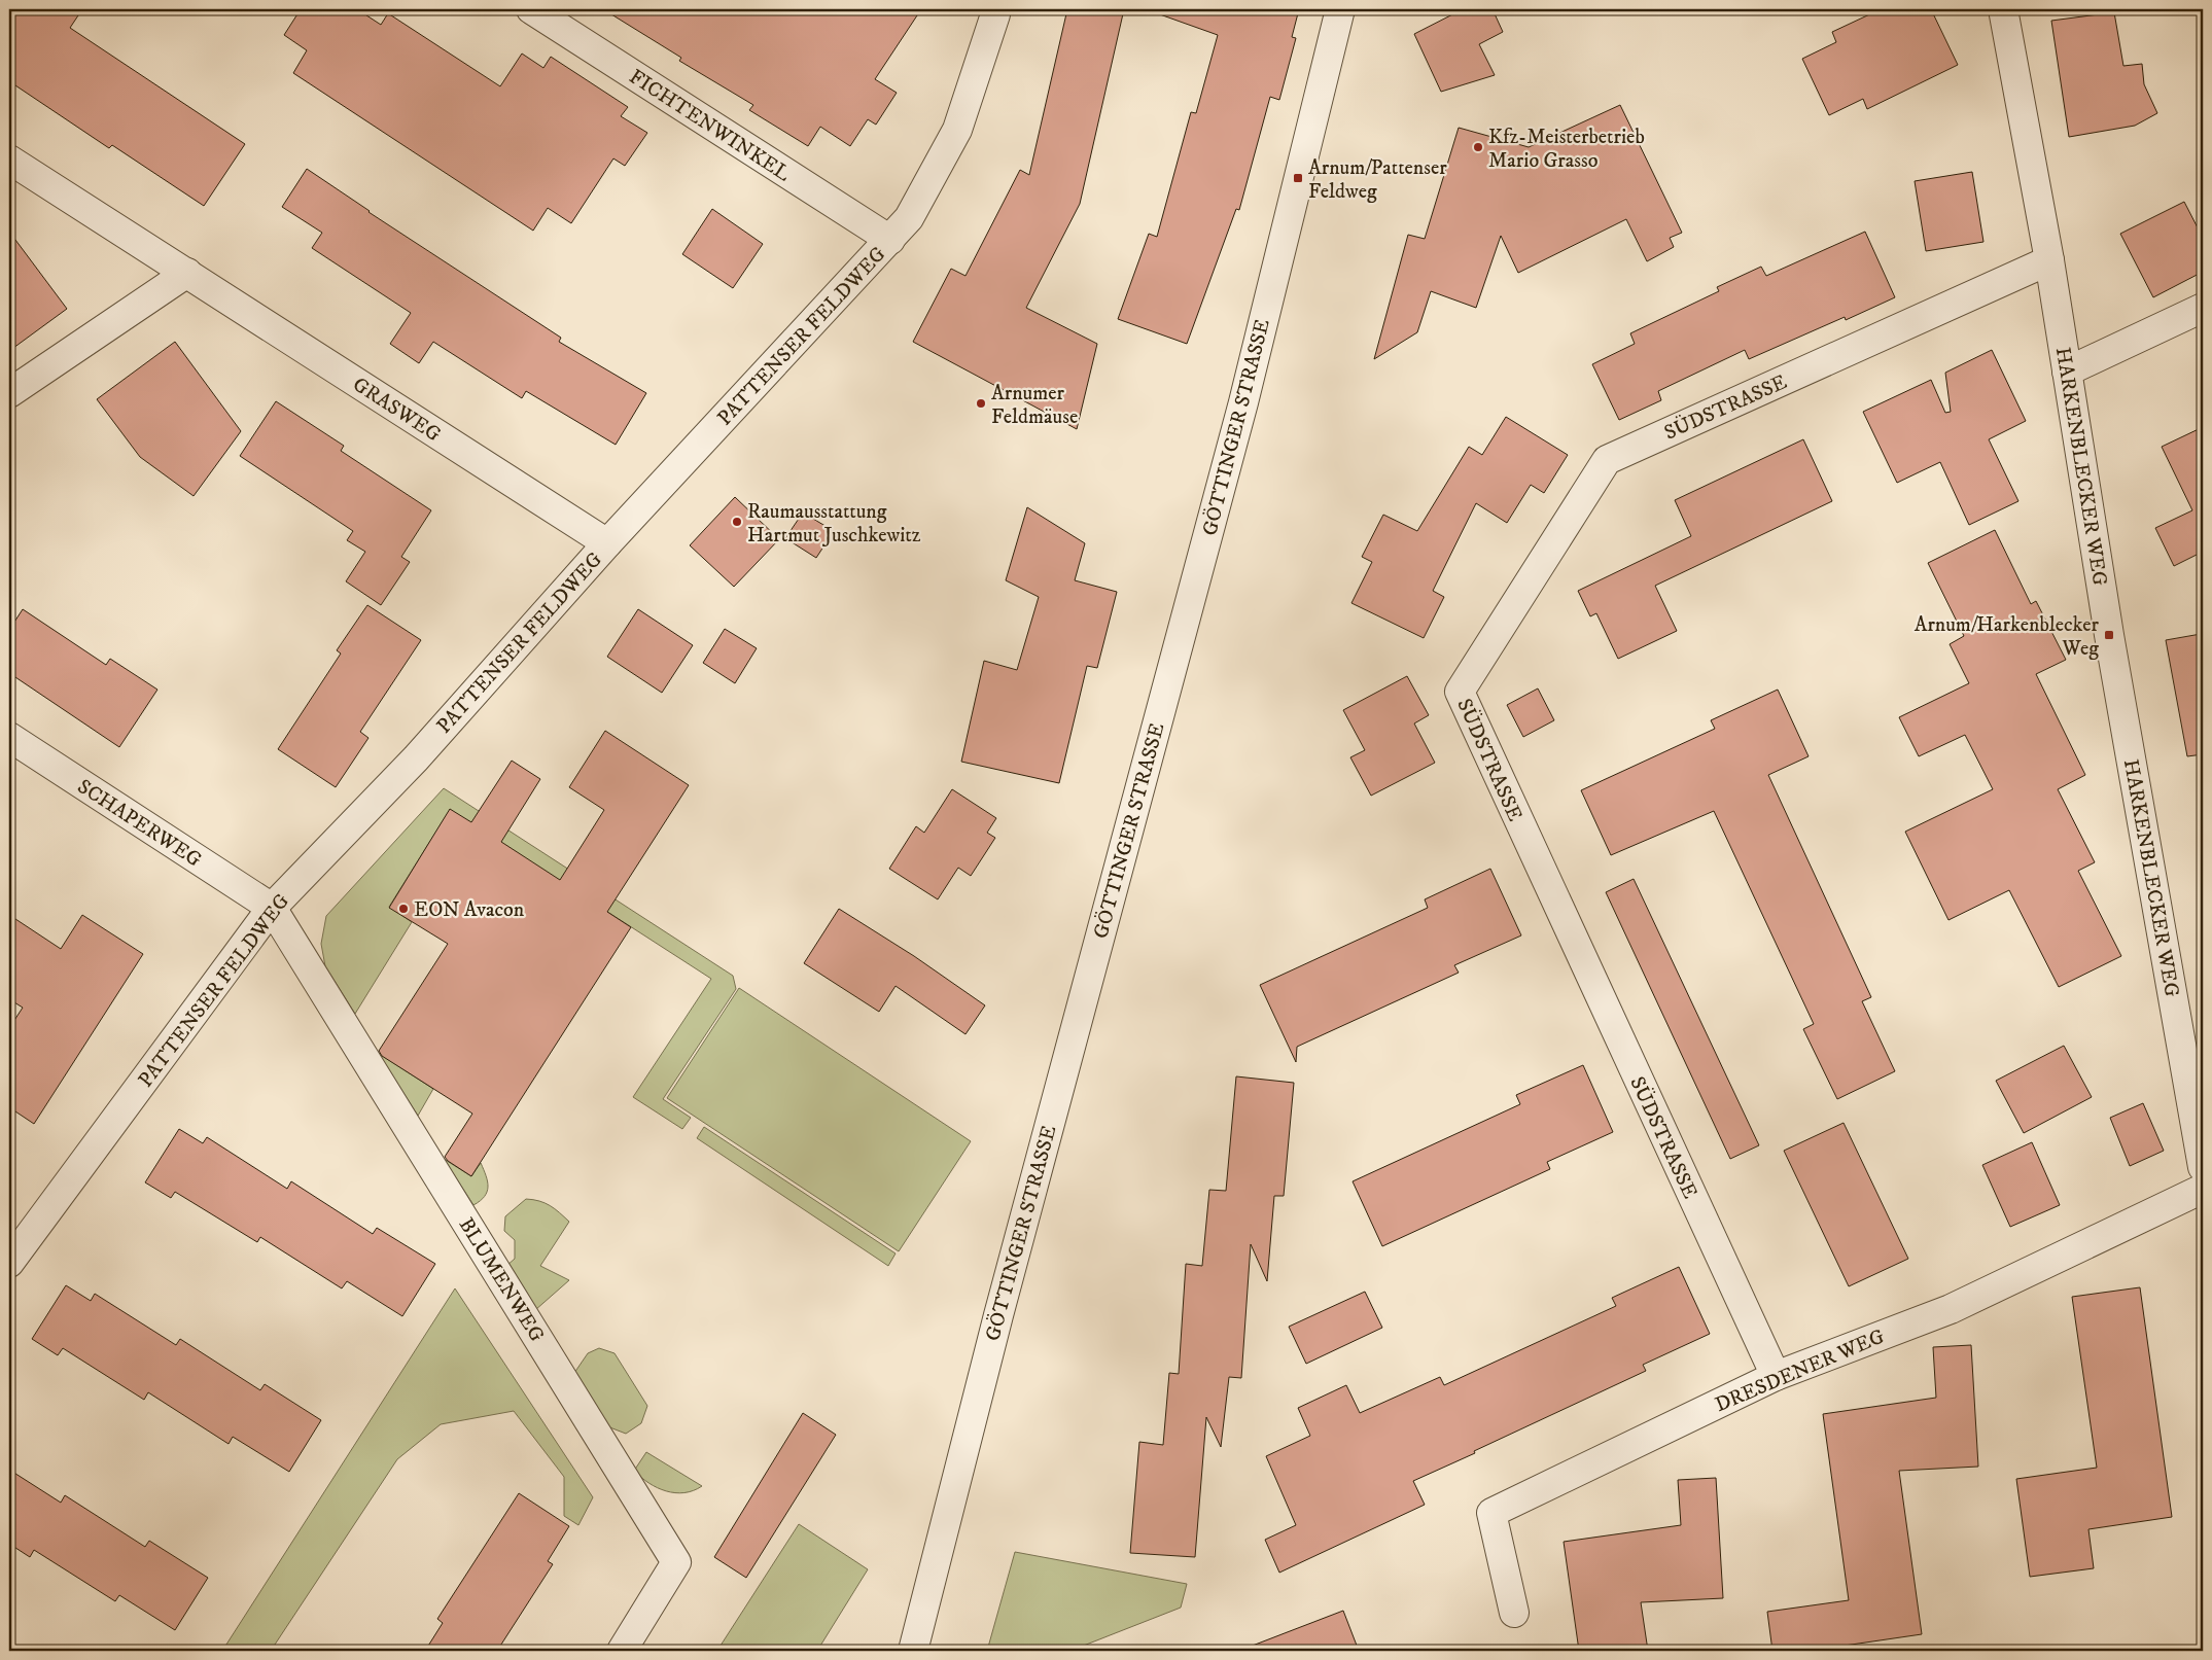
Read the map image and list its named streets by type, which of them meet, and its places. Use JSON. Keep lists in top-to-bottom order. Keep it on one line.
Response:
{"streets":{"street":["FICHTENWINKEL","PATTENSER FELDWEG","SÜDSTRASSE","GRASWEG","GÖTTINGER STRASSE","HARKENBLECKER WEG","SCHAPERWEG","BLUMENWEG","DRESDENER WEG"]},"crossings":[["FICHTENWINKEL","PATTENSER FELDWEG"],["PATTENSER FELDWEG","GRASWEG"],["PATTENSER FELDWEG","SCHAPERWEG"],["PATTENSER FELDWEG","BLUMENWEG"],["SÜDSTRASSE","HARKENBLECKER WEG"],["SÜDSTRASSE","DRESDENER WEG"],["SCHAPERWEG","BLUMENWEG"]],"places":{"other":["Kfz-Meisterbetrieb Mario Grasso","Arnumer Feldmäuse","Raumausstattung Hartmut Juschkewitz","EON Avacon"],"transit":["Arnum/Pattenser Feldweg","Arnum/Harkenblecker Weg"]}}
